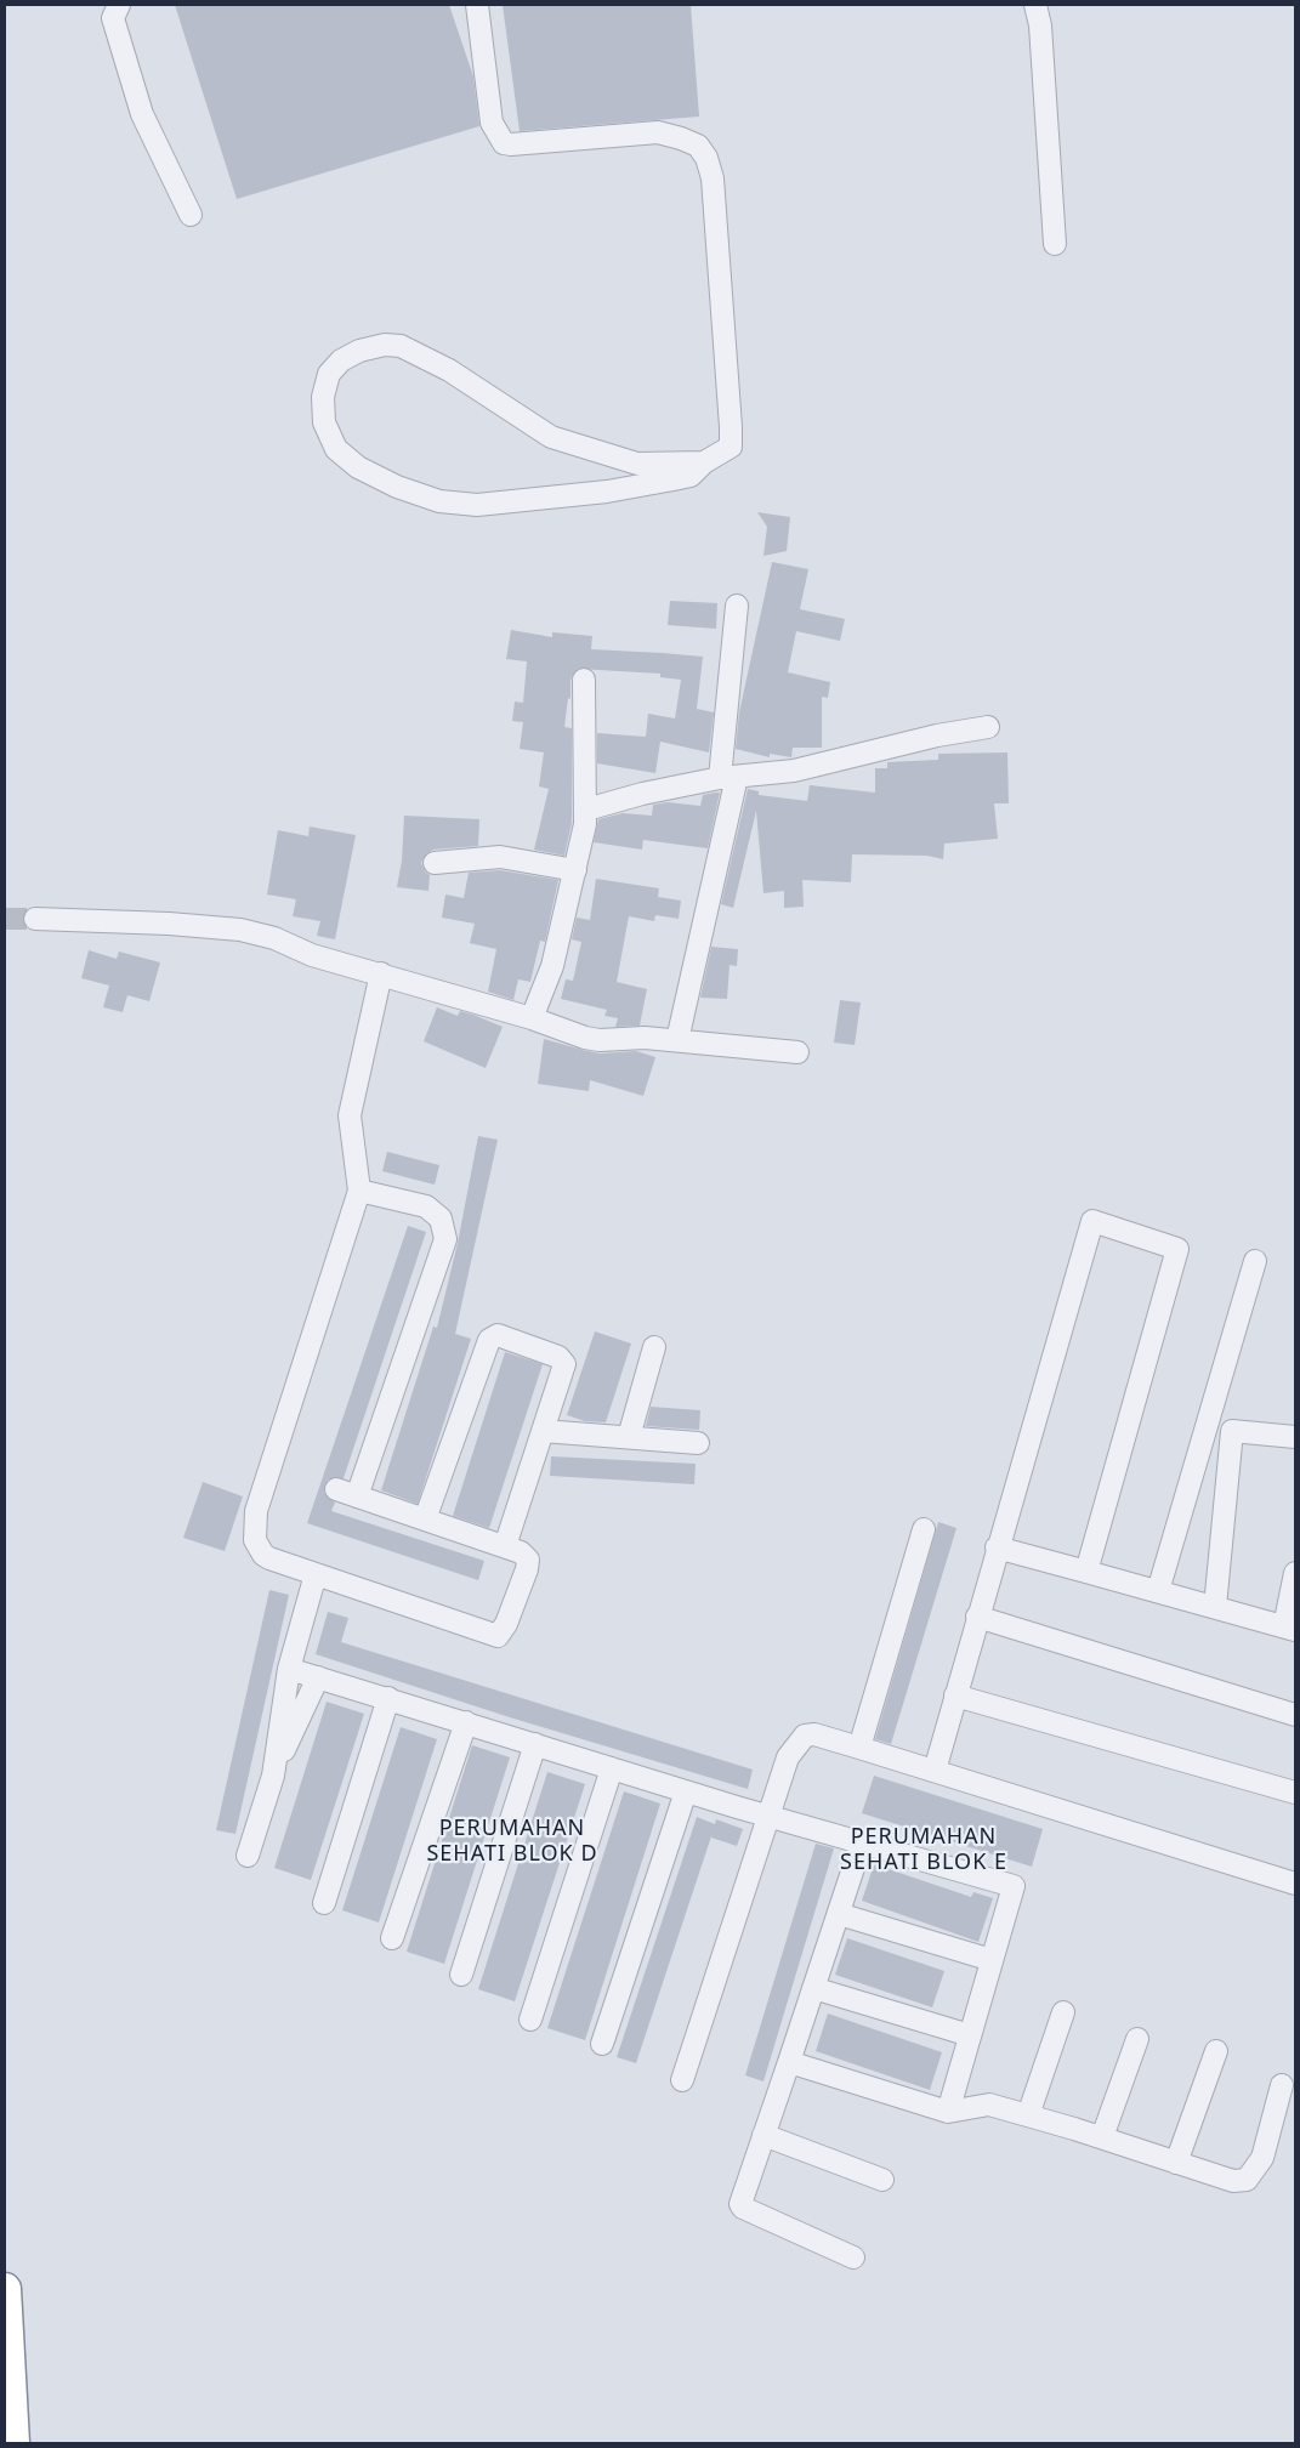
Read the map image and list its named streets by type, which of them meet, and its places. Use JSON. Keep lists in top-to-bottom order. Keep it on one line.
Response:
{"districts":["PERUMAHAN SEHATI BLOK D","PERUMAHAN SEHATI BLOK E"]}
